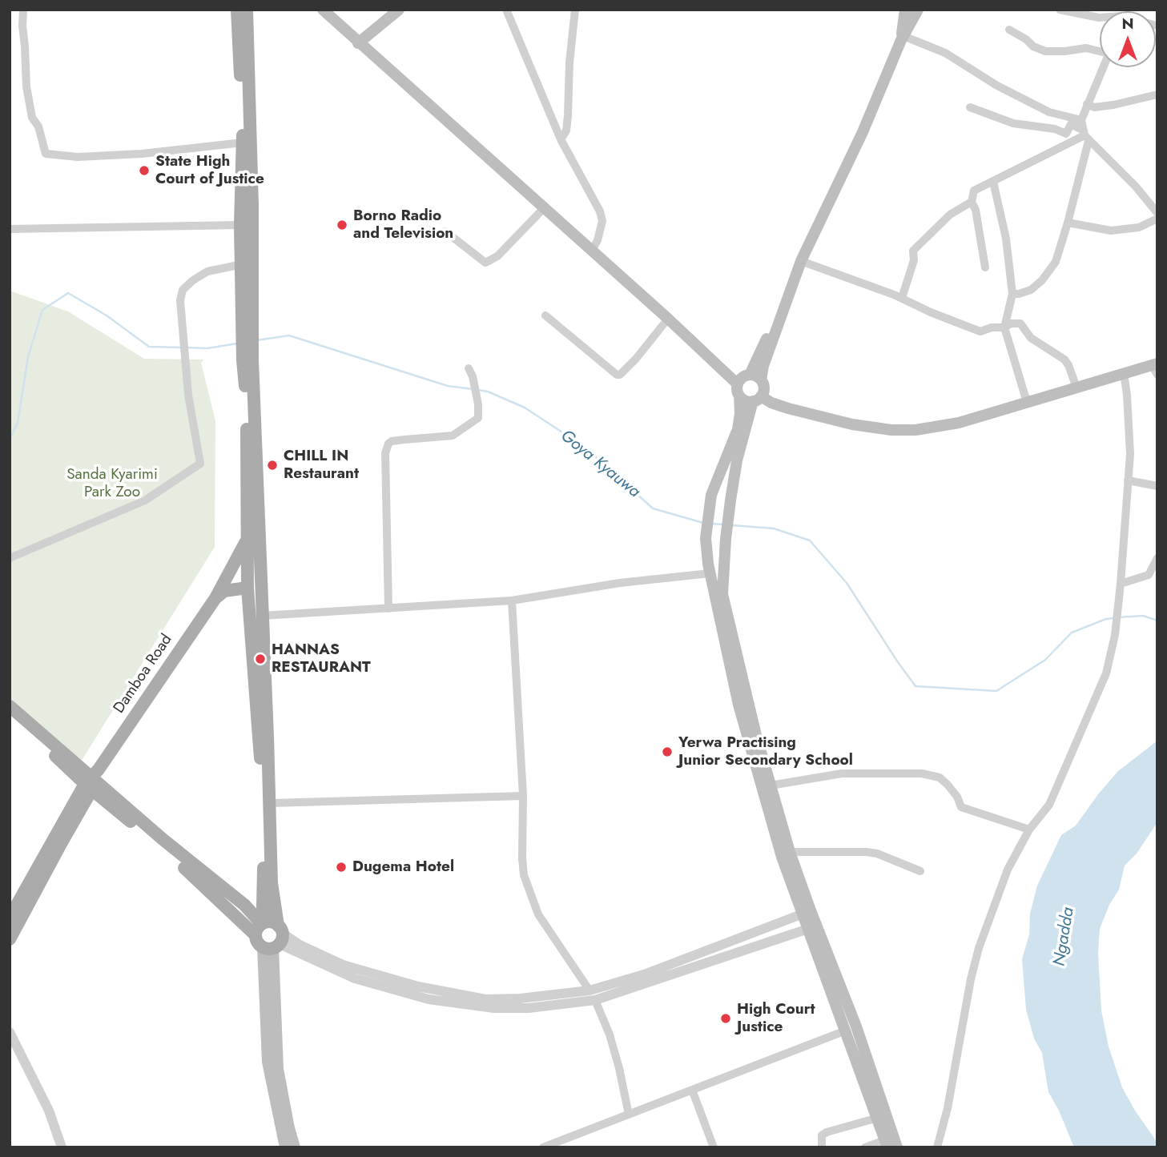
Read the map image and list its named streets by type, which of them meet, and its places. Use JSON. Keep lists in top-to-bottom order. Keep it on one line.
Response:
{"streets":{"main road":["Damboa Road"]},"water":["Goya Kyauwa","Ngadda"],"parks":["Sanda Kyarimi Park Zoo"],"places":["State High Court of Justice","Borno Radio and Television","CHILL IN Restaurant","HANNAS RESTAURANT","Yerwa Practising Junior Secondary School","Dugema Hotel","High Court Justice"],"north":"top"}
